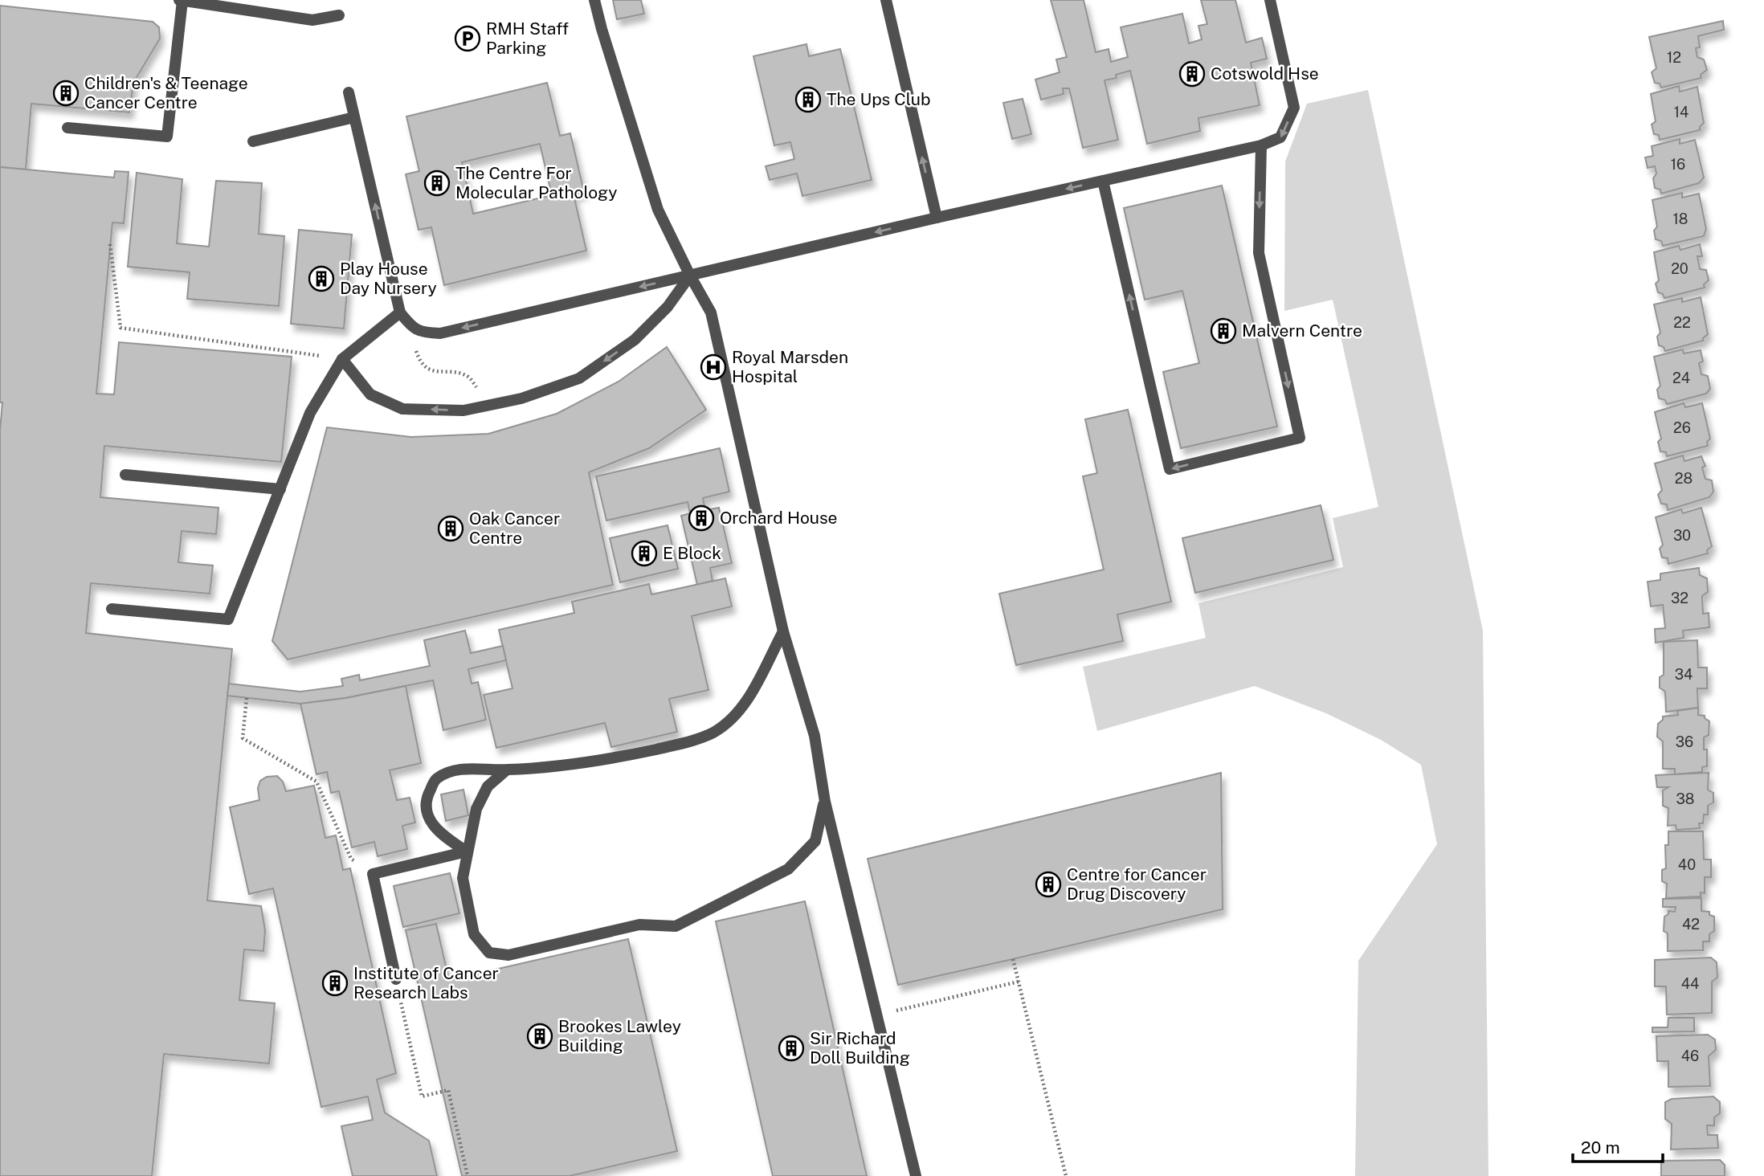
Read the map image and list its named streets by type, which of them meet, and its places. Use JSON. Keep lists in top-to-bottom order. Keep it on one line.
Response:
{"places":{"parking":["RMH Staff Parking"],"building":["Cotswold Hse","Children's & Teenage Cancer Centre","The Ups Club","The Centre For Molecular Pathology","Play House Day Nursery","Malvern Centre","Orchard House","Oak Cancer Centre","E Block","Centre for Cancer Drug Discovery","Institute of Cancer Research Labs","Brookes Lawley Building","Sir Richard Doll Building"],"hospital":["Royal Marsden Hospital"]},"house_numbers":["12","14","16","18","20","22","24","26","28","30","32","34","36","38","40","42","44","46"],"scale_bar":"20 m"}
